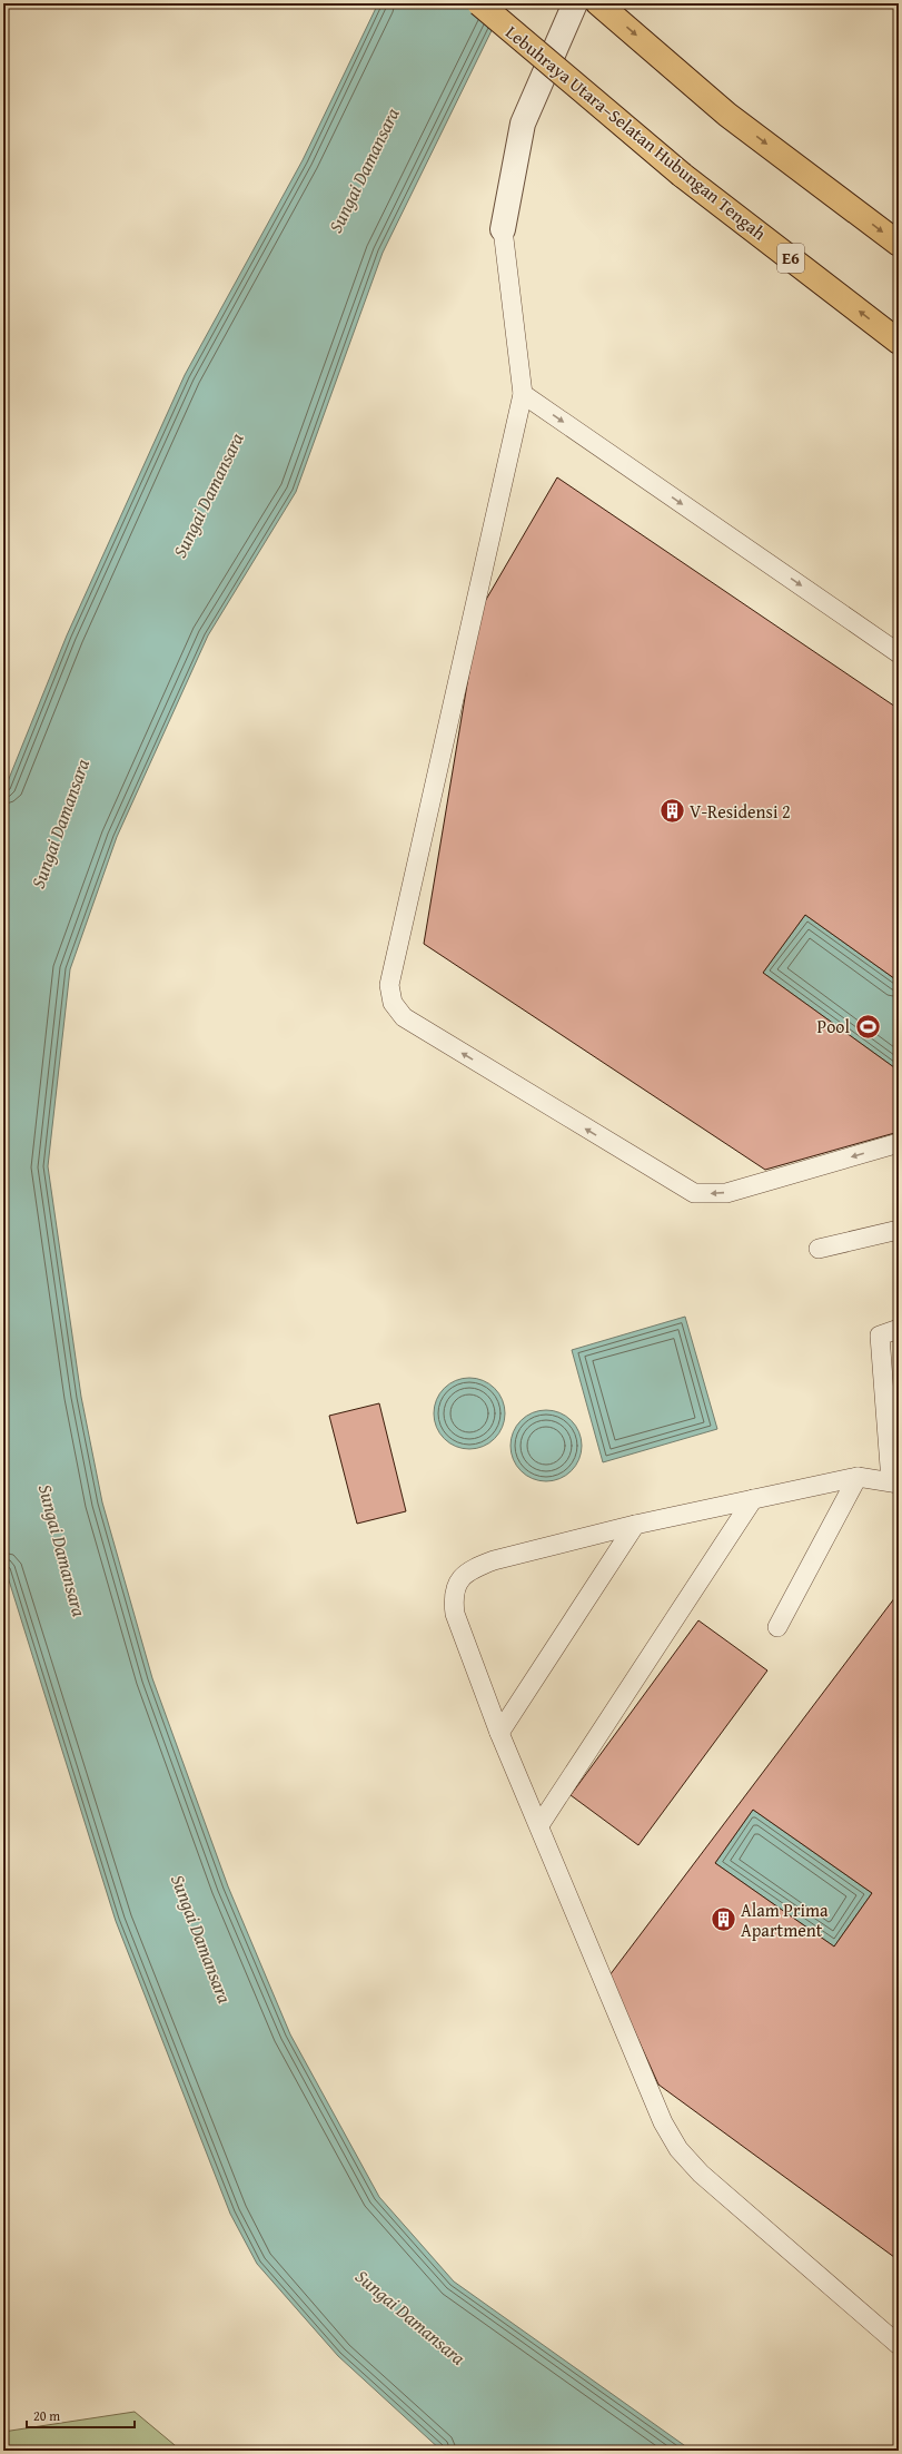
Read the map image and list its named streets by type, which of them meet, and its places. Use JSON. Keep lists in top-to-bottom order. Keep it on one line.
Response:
{"streets":{"highway":["Lebuhraya Utara–Selatan Hubungan Tengah","E6"]},"water":["Sungai Damansara"],"places":{"building":["V-Residensi 2","Alam Prima Apartment"],"sports":["Pool"]},"scale_bar":"20 m"}
